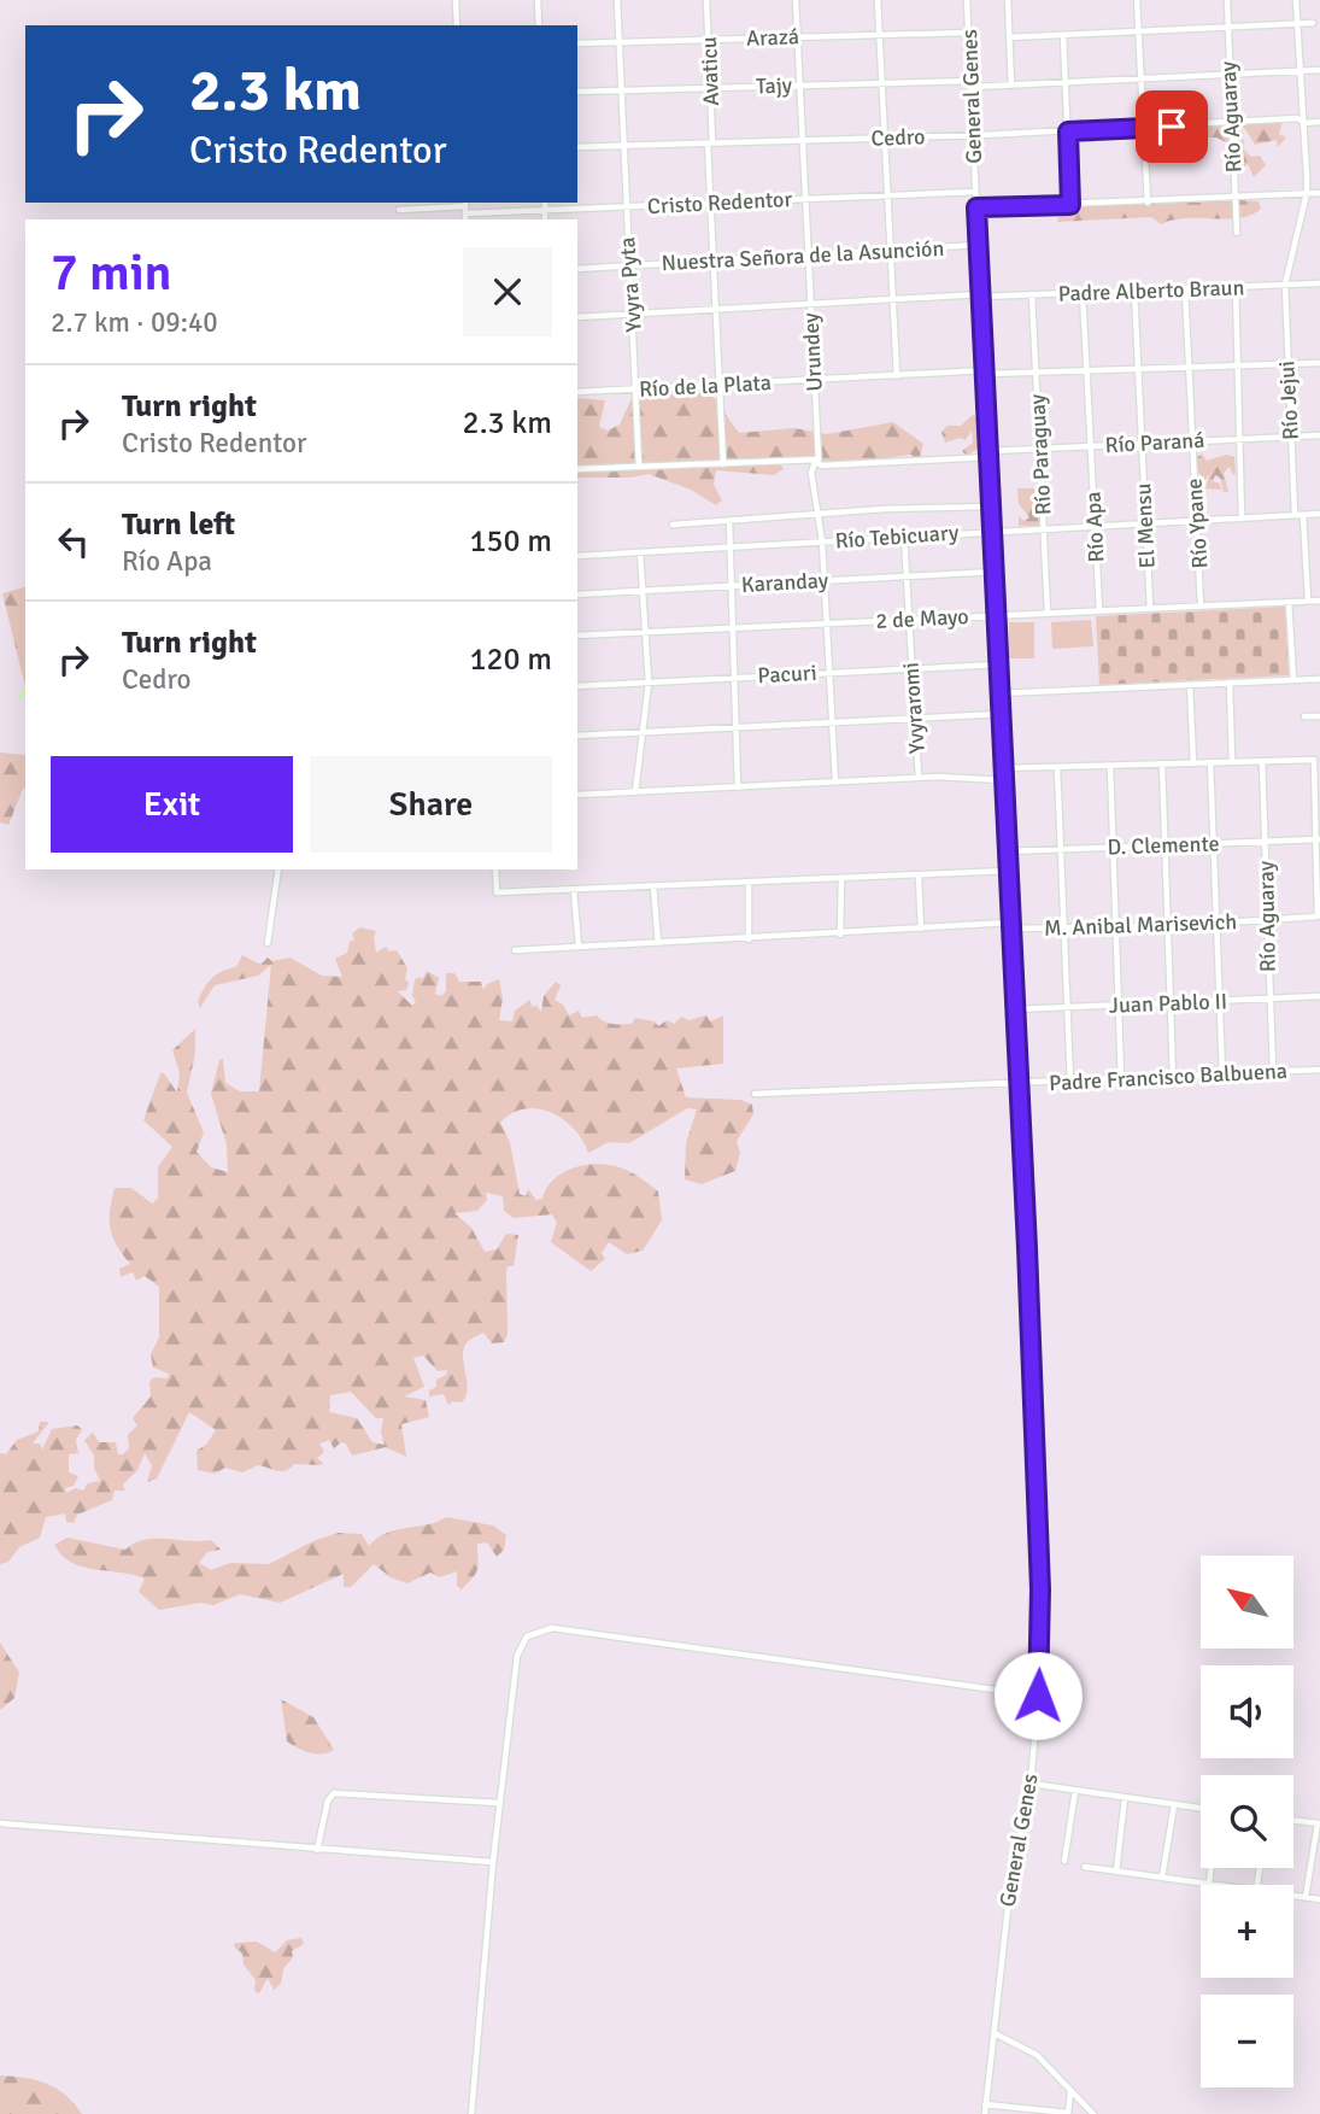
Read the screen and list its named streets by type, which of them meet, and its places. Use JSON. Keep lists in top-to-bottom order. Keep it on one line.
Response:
{"streets":{"street":["Arazá","Avaticu","Tajy","General Genes","Río Aguaray","Cedro","Cristo Redentor","Nuestra Señora de la Asunción","Yvyra Pyta","Padre Alberto Braun","Urundey","Río de la Plata","Río Jejui","Río Paraná","Río Paraguay","Río Ypane","El Mensu","Río Apa","Río Tebicuary","Karanday","2 de Mayo","Pacuri","Yvyraromi","D. Clemente","M. Anibal Marisevich","Juan Pablo II","Padre Francisco Balbuena"]},"crossings":[["Arazá","Avaticu"],["Arazá","General Genes"],["Arazá","Yvyra Pyta"],["Arazá","Urundey"],["Avaticu","Tajy"],["Avaticu","Cedro"],["Avaticu","Cristo Redentor"],["Avaticu","Nuestra Señora de la Asunción"],["Avaticu","Padre Alberto Braun"],["Avaticu","Río de la Plata"],["Tajy","General Genes"],["Tajy","Río Aguaray"],["Tajy","Yvyra Pyta"],["Tajy","Urundey"],["Tajy","Río Jejui"],["General Genes","Cedro"],["General Genes","Cristo Redentor"],["General Genes","Nuestra Señora de la Asunción"],["General Genes","Padre Alberto Braun"],["General Genes","Río de la Plata"],["General Genes","Río Paraná"],["General Genes","Río Tebicuary"],["General Genes","Karanday"],["General Genes","2 de Mayo"],["General Genes","Pacuri"],["General Genes","D. Clemente"],["General Genes","M. Anibal Marisevich"],["General Genes","Juan Pablo II"],["General Genes","Padre Francisco Balbuena"],["Río Aguaray","Cedro"],["Río Aguaray","D. Clemente"],["Río Aguaray","M. Anibal Marisevich"],["Río Aguaray","Juan Pablo II"],["Río Aguaray","Padre Francisco Balbuena"],["Cedro","Yvyra Pyta"],["Cedro","Urundey"],["Cedro","Río Jejui"],["Cristo Redentor","Yvyra Pyta"],["Cristo Redentor","Urundey"],["Nuestra Señora de la Asunción","Yvyra Pyta"],["Nuestra Señora de la Asunción","Urundey"],["Yvyra Pyta","Padre Alberto Braun"],["Yvyra Pyta","Río de la Plata"],["Padre Alberto Braun","Urundey"],["Padre Alberto Braun","Río Jejui"],["Padre Alberto Braun","Río Paraguay"],["Padre Alberto Braun","Río Ypane"],["Padre Alberto Braun","El Mensu"],["Padre Alberto Braun","Río Apa"],["Urundey","Río de la Plata"],["Urundey","Río Paraná"],["Río de la Plata","Río Jejui"],["Río de la Plata","Río Paraguay"],["Río de la Plata","Río Ypane"],["Río de la Plata","El Mensu"],["Río de la Plata","Río Apa"],["Río Jejui","Río Paraná"],["Río Jejui","Río Tebicuary"],["Río Paraná","Río Paraguay"],["Río Paraná","Río Ypane"],["Río Paraná","El Mensu"],["Río Paraná","Río Apa"],["Río Paraguay","Río Tebicuary"],["Río Paraguay","2 de Mayo"],["Río Ypane","Río Tebicuary"],["Río Ypane","2 de Mayo"],["El Mensu","Río Tebicuary"],["El Mensu","2 de Mayo"],["Río Apa","Río Tebicuary"],["Río Apa","2 de Mayo"],["Río Tebicuary","Yvyraromi"],["Karanday","Yvyraromi"],["2 de Mayo","Yvyraromi"],["Pacuri","Yvyraromi"]],"north":"top left","page":{"turn":["2.3 km","Cristo Redentor"],"heading":["7 min","2.7 km · 09:40"],"list":[{"name":"Turn right","note":"Cristo Redentor","value":"2.3 km"},{"name":"Turn left","note":"Río Apa","value":"150 m"},{"name":"Turn right","note":"Cedro","value":"120 m"}],"buttons":["Exit","Share"],"map_buttons":["+","−"]}}
